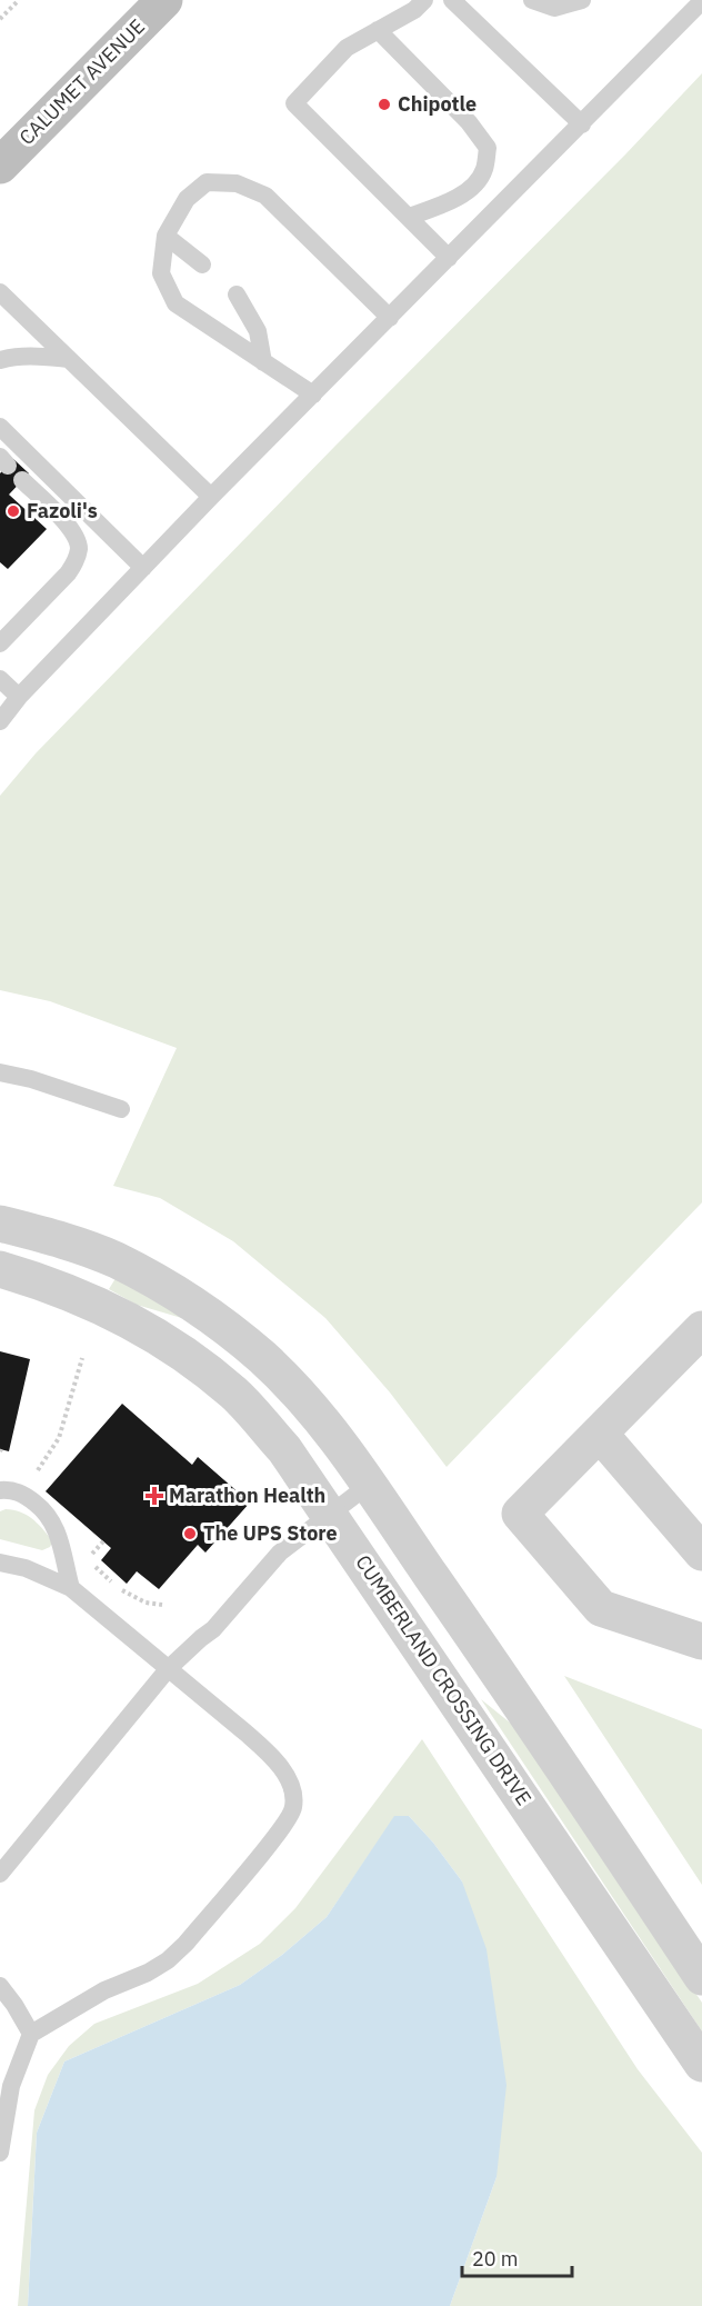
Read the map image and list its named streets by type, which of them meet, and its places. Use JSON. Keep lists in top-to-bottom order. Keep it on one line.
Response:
{"streets":{"main road":["CALUMET AVENUE"],"street":["CUMBERLAND CROSSING DRIVE"]},"places":{"other":["Chipotle","Fazoli's","The UPS Store"],"health":["Marathon Health"]},"scale_bar":"20 m"}
